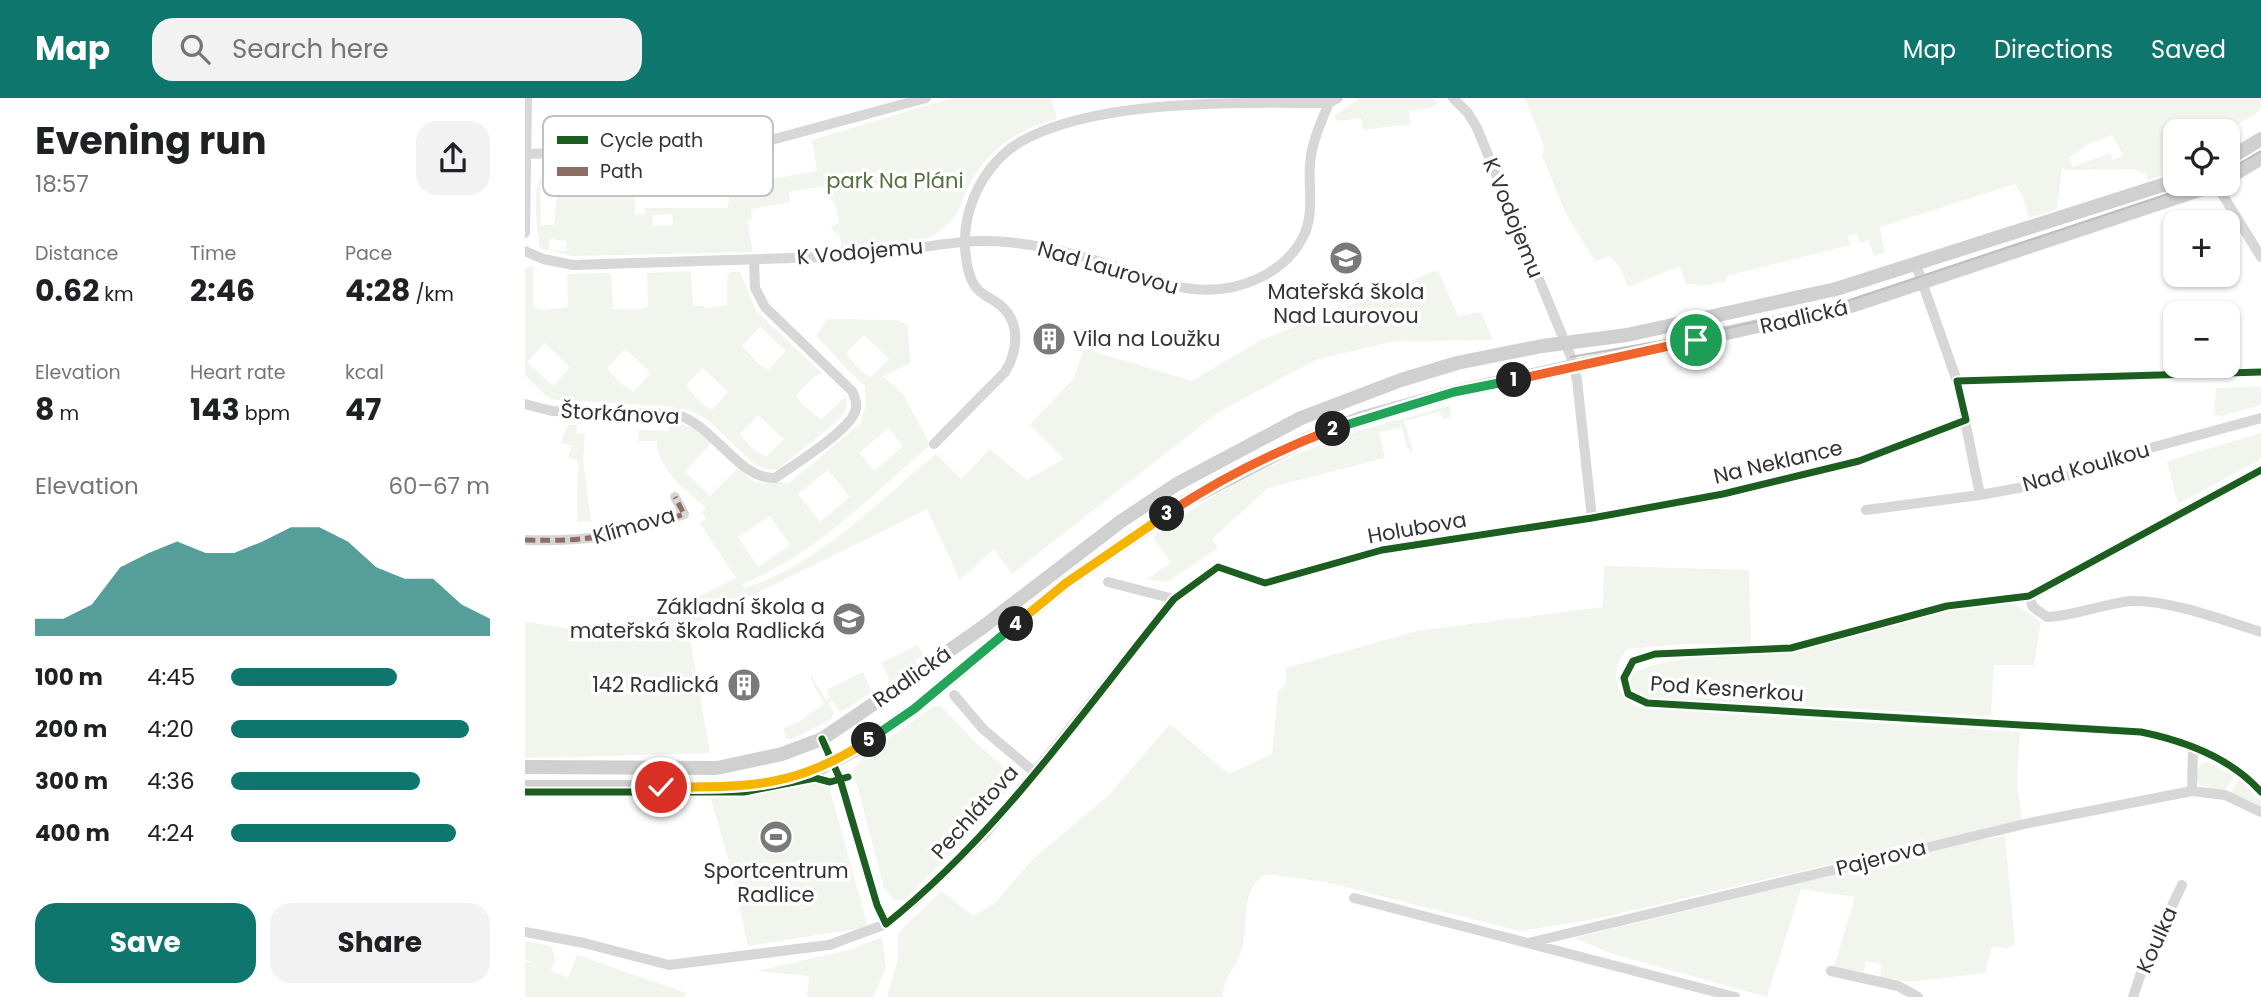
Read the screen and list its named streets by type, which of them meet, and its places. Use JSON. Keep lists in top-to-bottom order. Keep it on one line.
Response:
{"streets":{"main road":["Radlická"],"street":["K Vodojemu","Nad Laurovou","Štorkánova","Na Neklance","Nad Koulkou","Klímova","Holubova","Pod Kesnerkou","Pechlátova","Pajerova","Koulka"]},"crossings":[["K Vodojemu","Nad Laurovou"],["K Vodojemu","Radlická"],["K Vodojemu","Štorkánova"],["K Vodojemu","Na Neklance"],["K Vodojemu","Holubova"],["Na Neklance","Holubova"],["Holubova","Pechlátova"]],"parks":["park Na Pláni"],"places":{"school or university":["Mateřská škola Nad Laurovou","Základní škola a mateřská škola Radlická"],"building":["Vila na Loužku","142 Radlická"],"sports":["Sportcentrum Radlice"]},"legend":["Cycle path","Path"],"page":{"header":"Map","search":"Search here","nav":["Map","Directions","Saved"],"heading":["Evening run","18:57"],"map_buttons":["+","−"],"stats":[["Distance","0.62 km"],["Time","2:46"],["Pace","4:28 /km"],["Elevation","8 m"],["Heart rate","143 bpm"],["kcal","47"]],"pins":["1","2","3","4","5"],"chart":["Elevation","60–67 m"],"list":[{"name":"100 m","note":"4:45"},{"name":"200 m","note":"4:20"},{"name":"300 m","note":"4:36"},{"name":"400 m","note":"4:24"}],"buttons":["Save","Share"]}}
